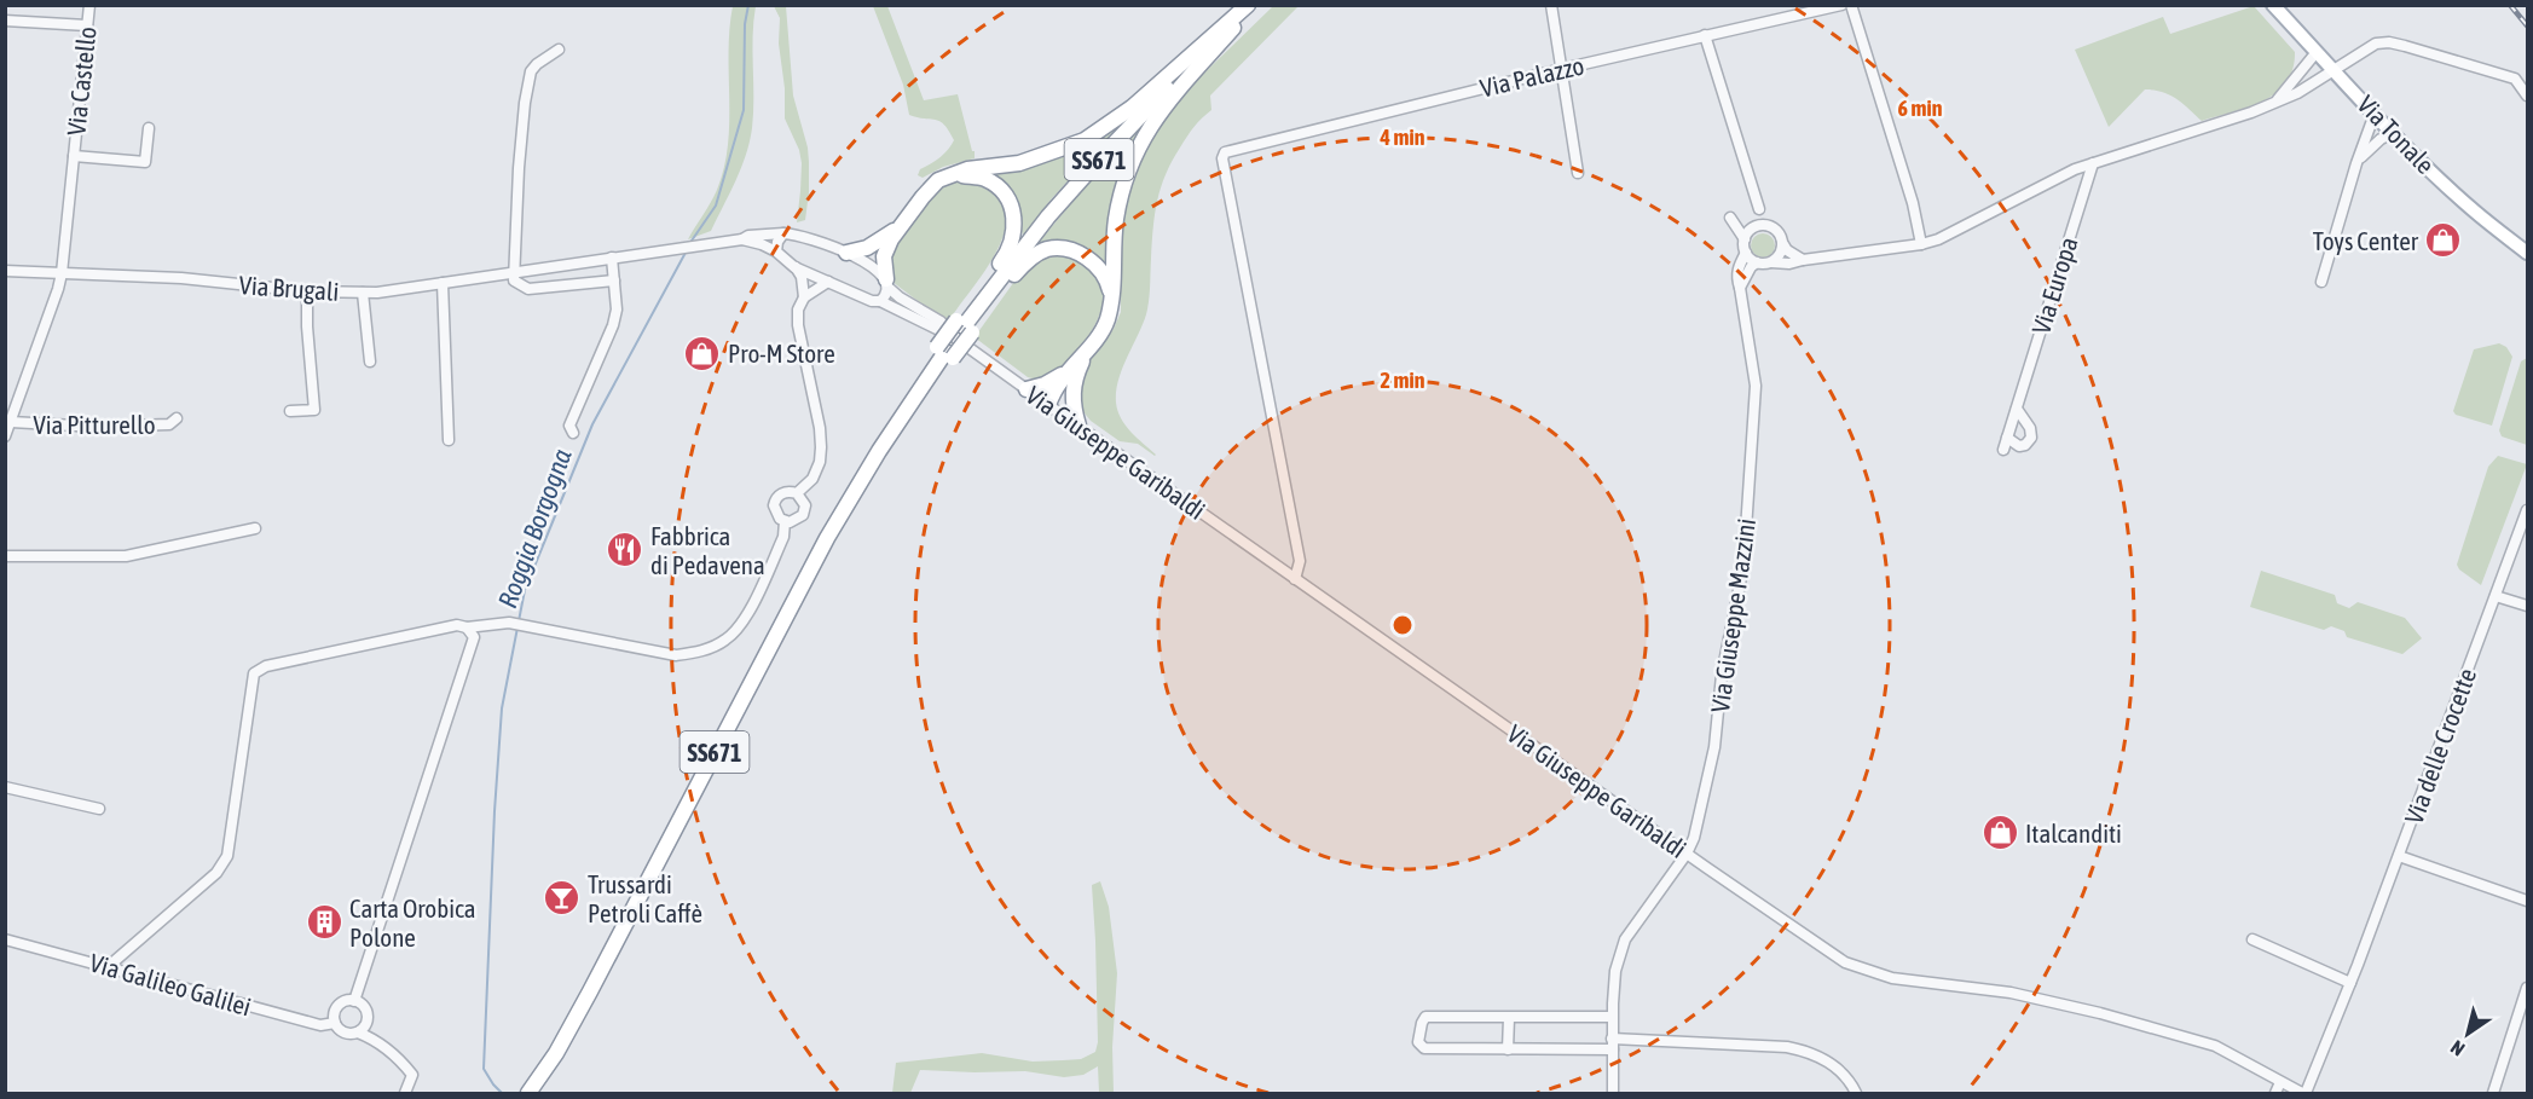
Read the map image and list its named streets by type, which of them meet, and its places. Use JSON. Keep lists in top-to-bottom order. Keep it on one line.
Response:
{"streets":{"highway":["SS671"],"main road":["Via Tonale"],"street":["Via Palazzo","Via Castello","Via Europa","Via Brugali","Via Pitturello","Via Giuseppe Garibaldi","Via Giuseppe Mazzini","Via delle Crocette","Via Galileo Galilei"]},"crossings":[["Via Palazzo","Via Giuseppe Garibaldi"],["Via Castello","Via Brugali"],["Via Castello","Via Pitturello"],["SS671","Via Giuseppe Garibaldi"],["Via Brugali","Via Giuseppe Garibaldi"],["Via Giuseppe Garibaldi","Via Giuseppe Mazzini"],["Via Giuseppe Garibaldi","Via delle Crocette"]],"water":["Roggia Borgogna"],"places":{"shop":["Toys Center","Pro-M Store","Italcanditi"],"restaurant":["Fabbrica di Pedavena"],"bar":["Trussardi Petroli Caffè"],"building":["Carta Orobica Polone"]},"north":"bottom left","rings":["6 min","4 min","2 min"]}
